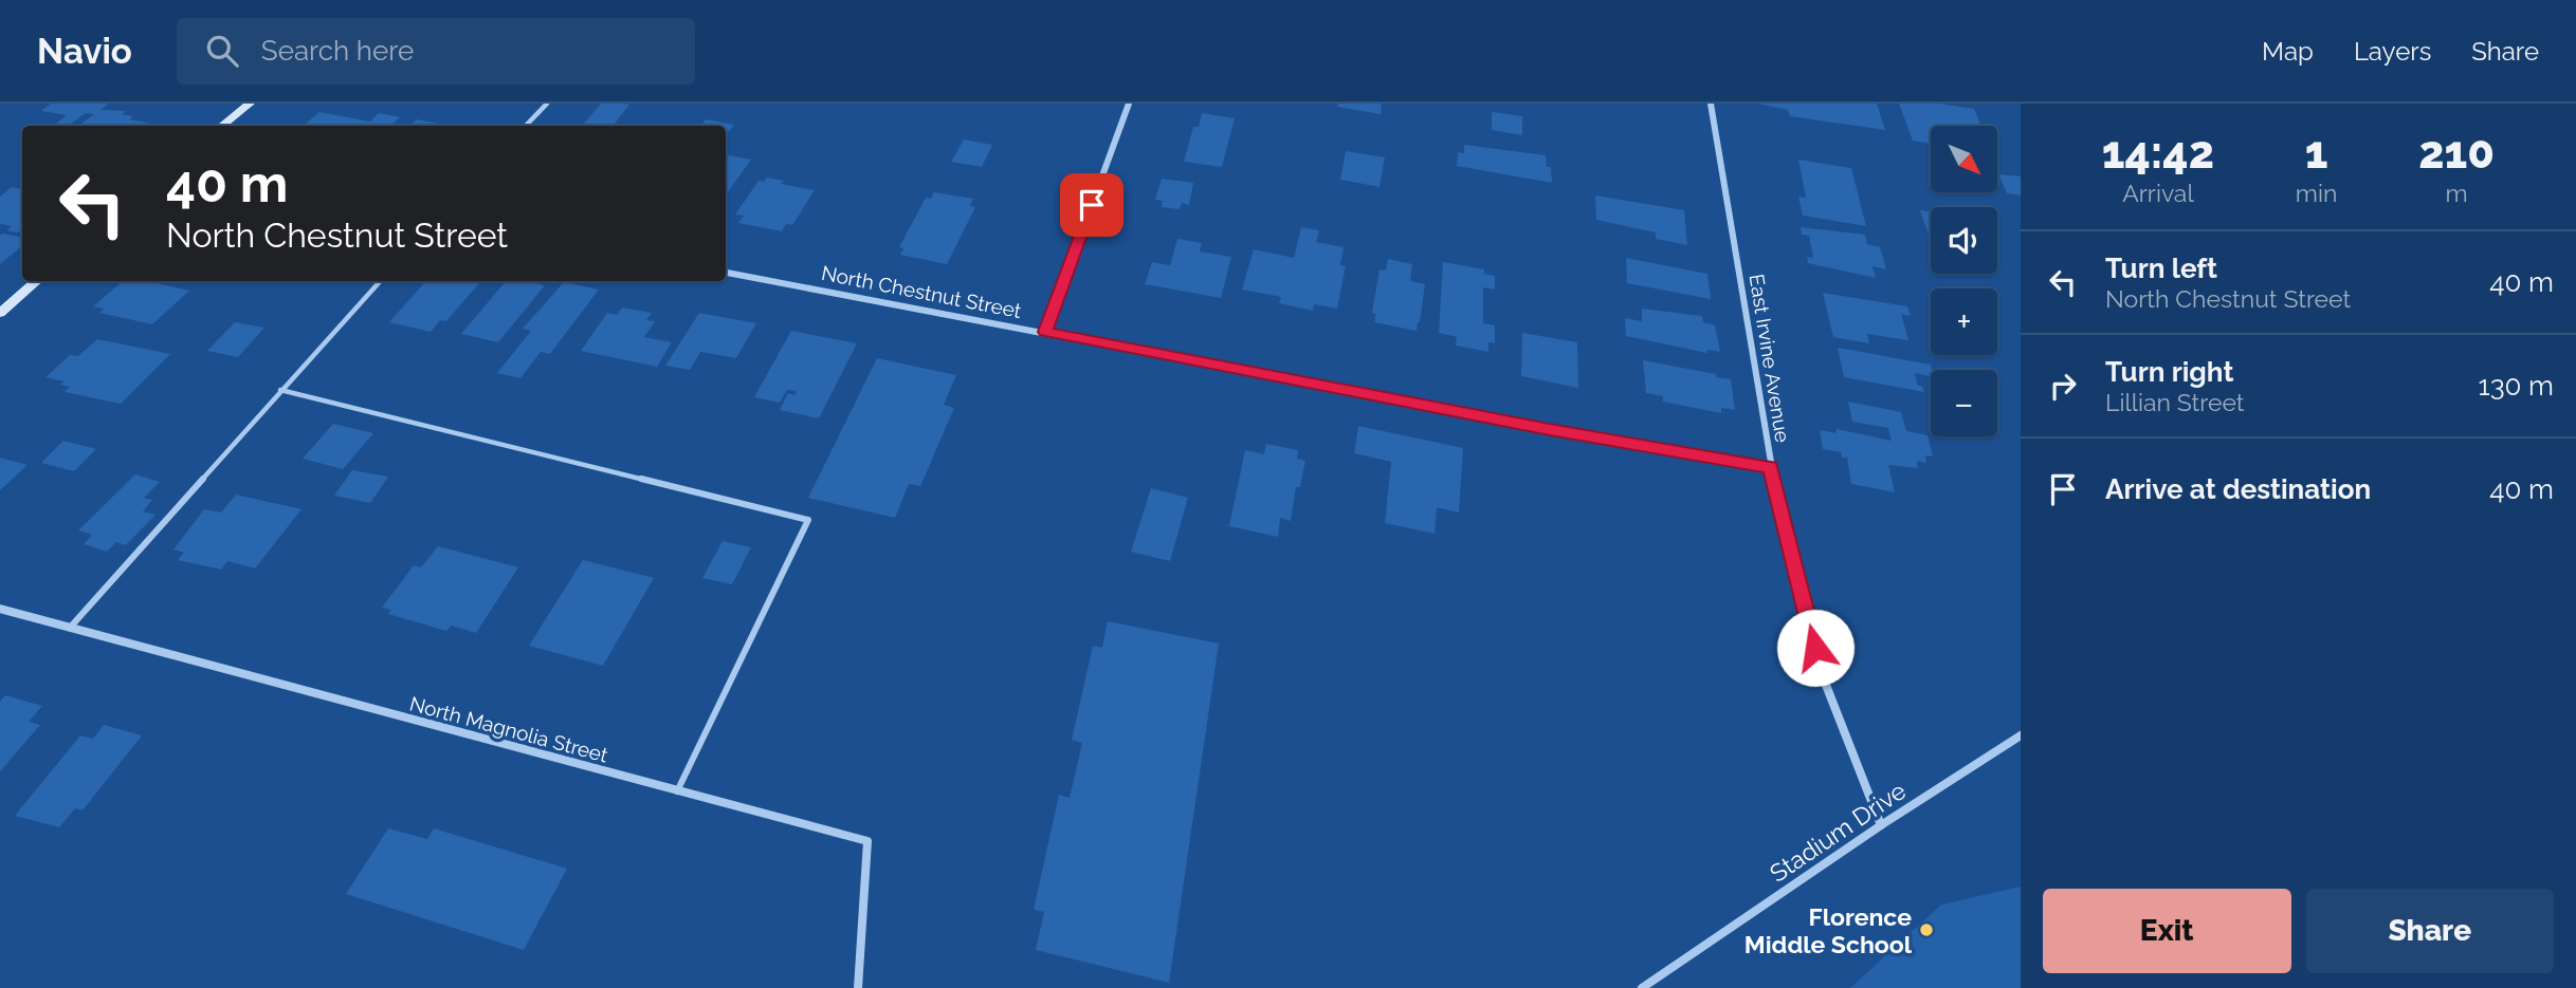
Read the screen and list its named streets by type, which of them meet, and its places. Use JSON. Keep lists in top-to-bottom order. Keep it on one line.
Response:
{"streets":{"street":["North Chestnut Street","East Irvine Avenue","North Magnolia Street","Stadium Drive"]},"crossings":[["North Chestnut Street","East Irvine Avenue"],["East Irvine Avenue","Stadium Drive"]],"places":["Florence Middle School"],"north":"bottom right","page":{"header":"Navio","search":"Search here","nav":["Map","Layers","Share"],"eta":["14:42","Arrival","1","min","210","m"],"map_buttons":["+","−"],"turn":["40 m","North Chestnut Street"],"list":[{"name":"Turn left","note":"North Chestnut Street","value":"40 m"},{"name":"Turn right","note":"Lillian Street","value":"130 m"},{"name":"Arrive at destination","value":"40 m"}],"buttons":["Exit","Share"]}}
